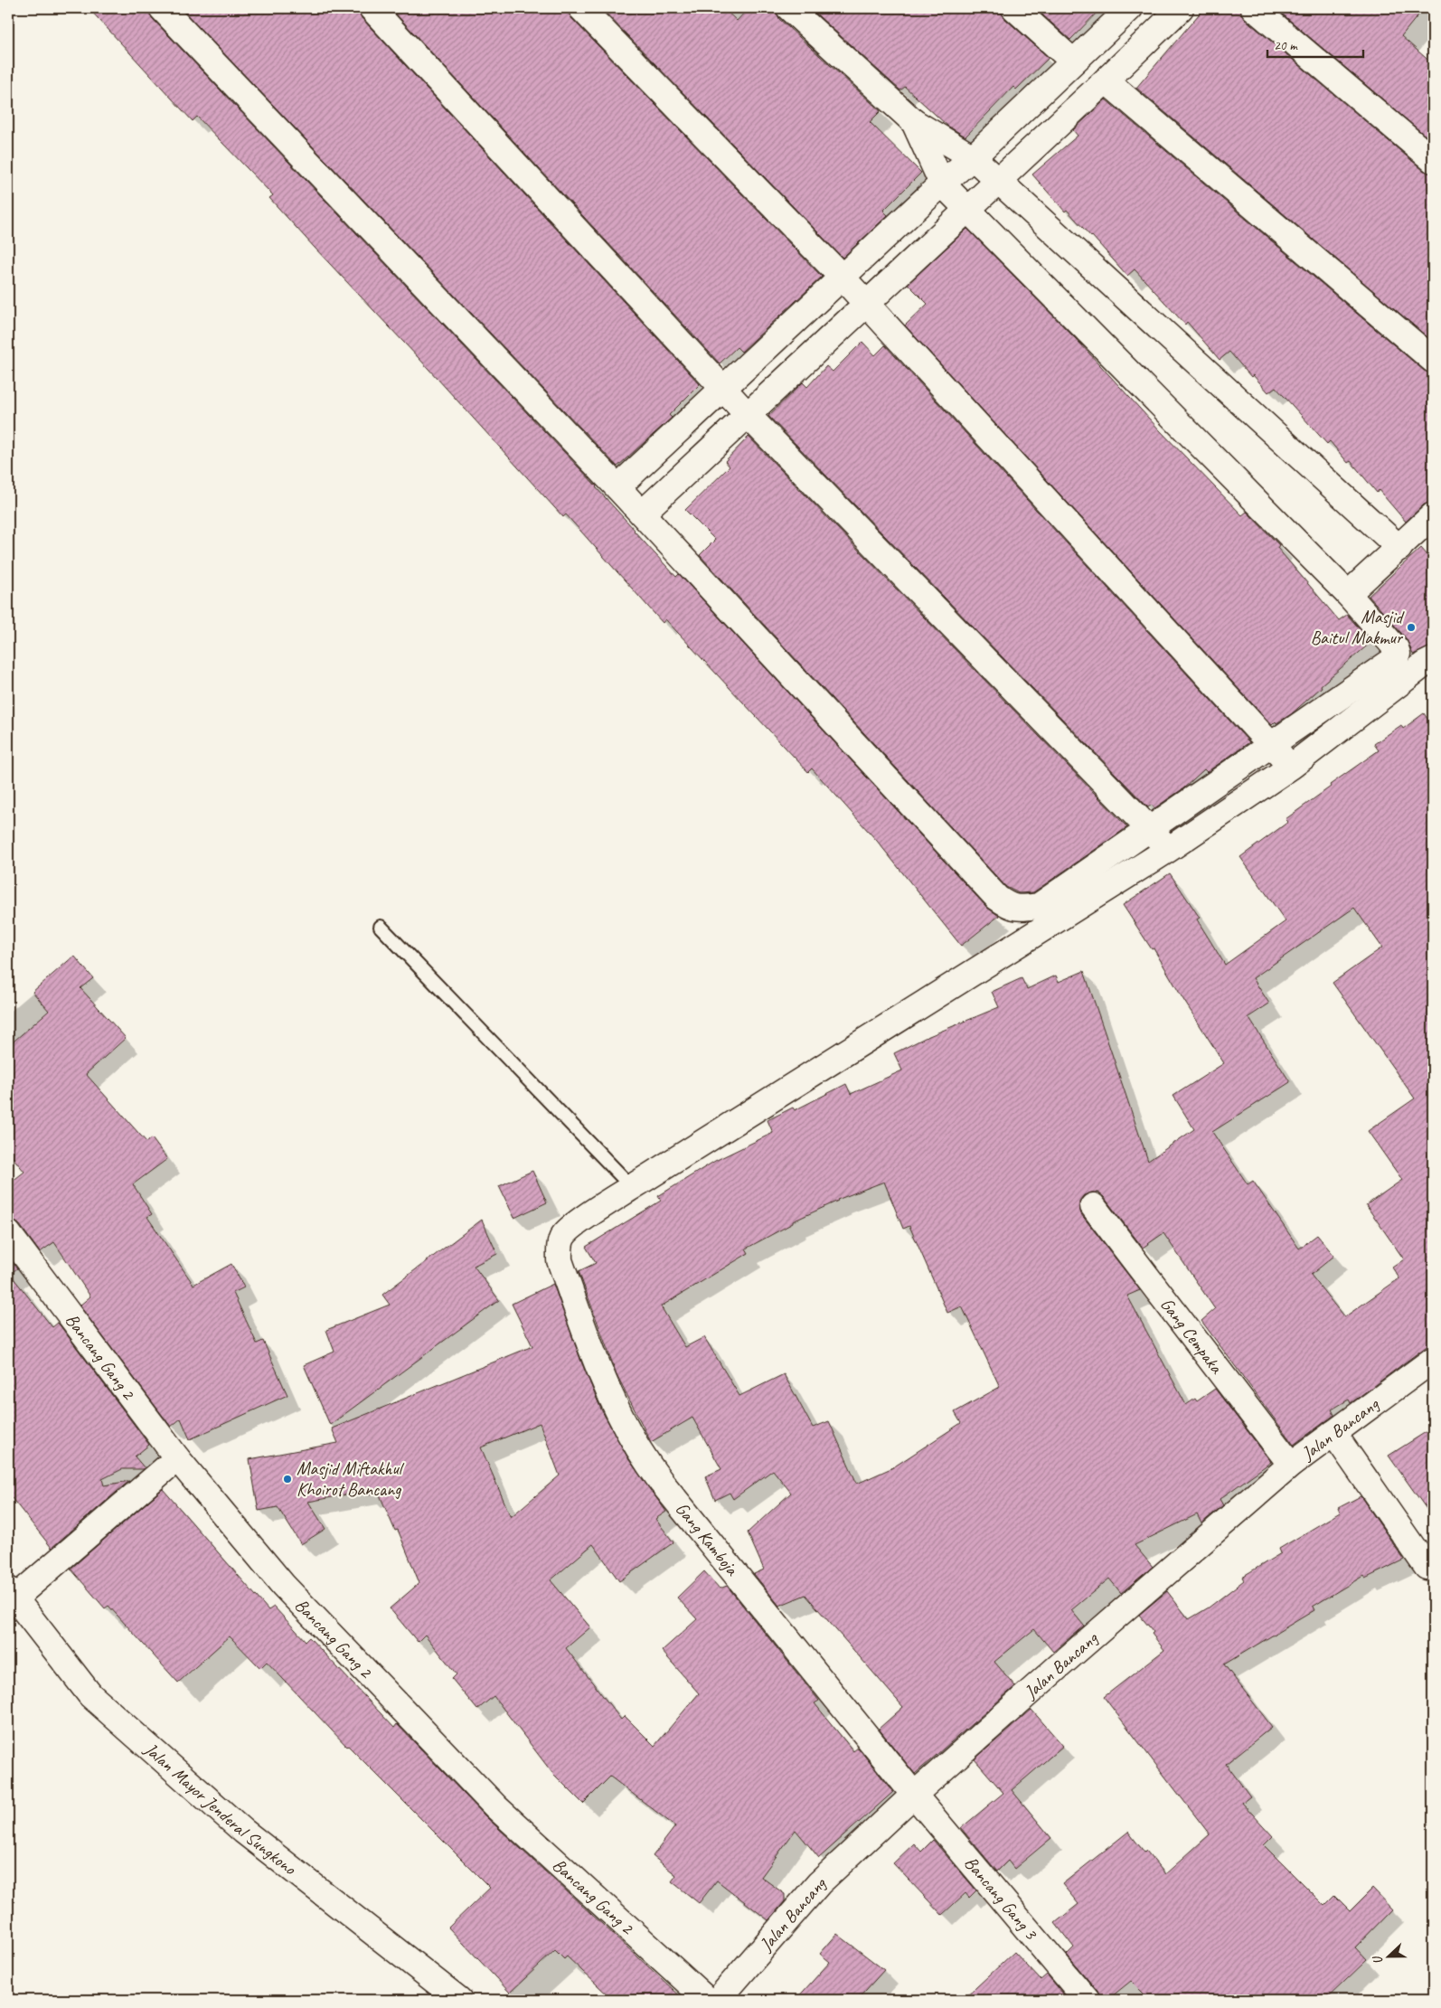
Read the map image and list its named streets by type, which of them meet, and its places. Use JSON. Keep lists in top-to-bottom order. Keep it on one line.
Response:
{"streets":{"street":["Gang Cempaka","Bancang Gang 2","Jalan Bancang","Gang Kamboja","Jalan Mayor Jenderal Sungkono","Bancang Gang 3"]},"crossings":[["Gang Cempaka","Jalan Bancang"],["Jalan Bancang","Gang Kamboja"],["Jalan Bancang","Bancang Gang 3"],["Gang Kamboja","Bancang Gang 3"]],"places":["Masjid Baitul Makmur","Masjid Miftakhul Khoirot Bancang"],"scale_bar":"20 m","north":"left"}
